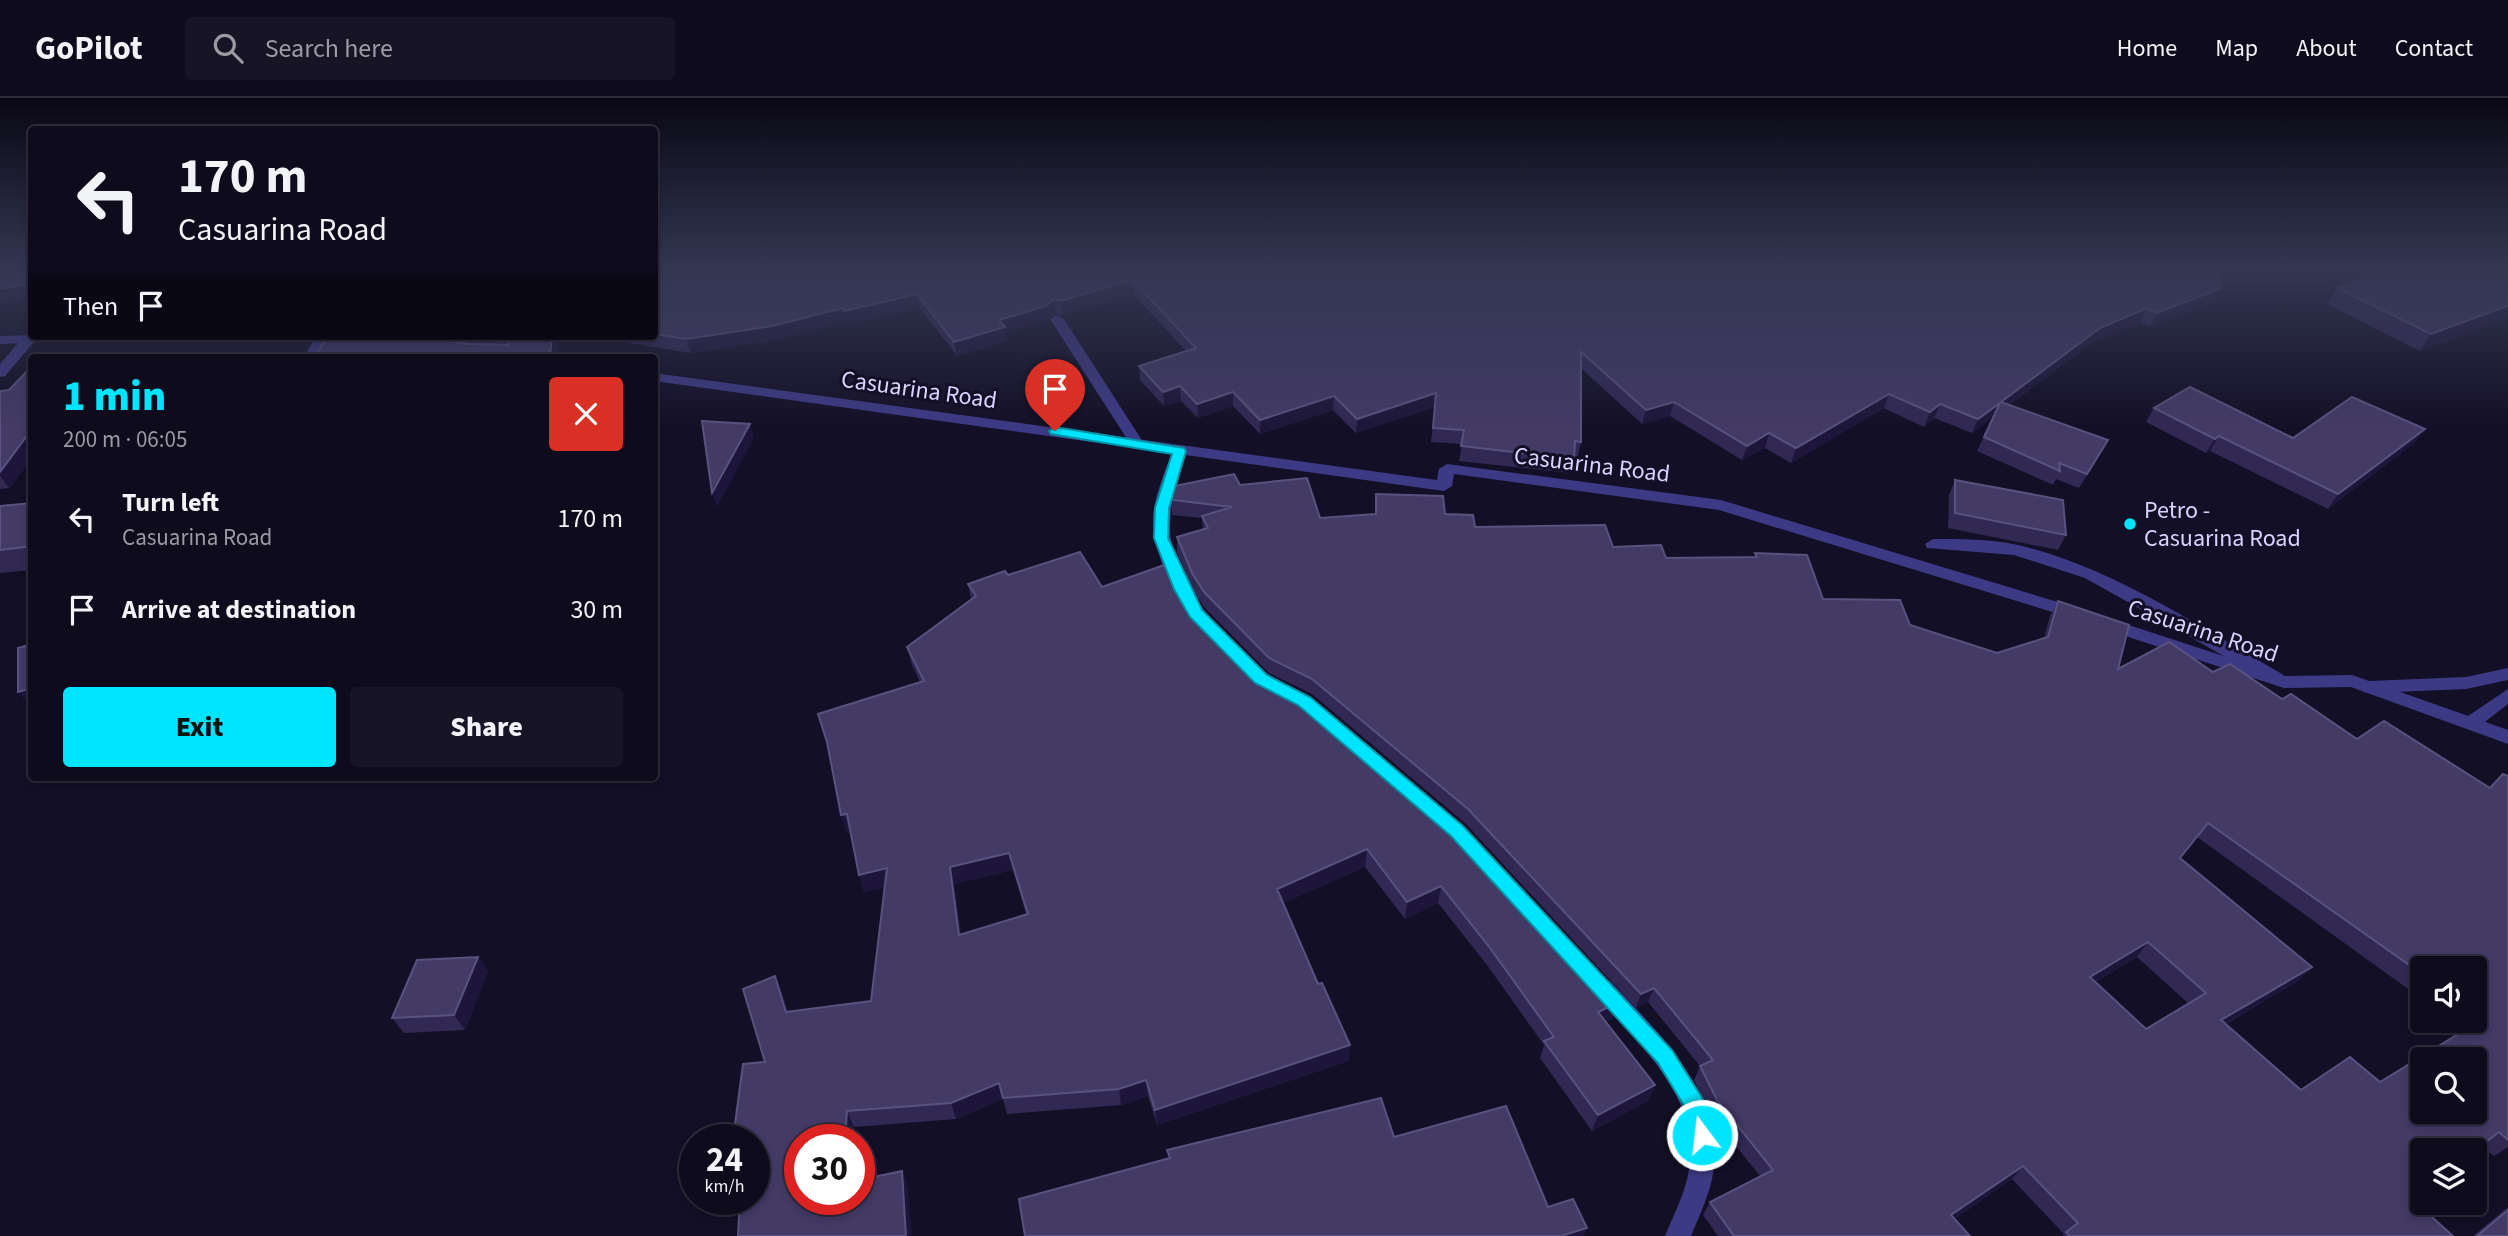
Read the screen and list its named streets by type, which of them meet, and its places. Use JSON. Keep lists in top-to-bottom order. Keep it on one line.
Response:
{"streets":{"street":["Casuarina Road"]},"places":["Petro - Casuarina Road"],"page":{"header":"GoPilot","search":"Search here","nav":["Home","Map","About","Contact"],"turn":["170 m","Casuarina Road"],"then":"Then","heading":["1 min","200 m · 06:05"],"list":[{"name":"Turn left","note":"Casuarina Road","value":"170 m"},{"name":"Arrive at destination","value":"30 m"}],"buttons":["Exit","Share"],"speed":"24 km/h","limit":"30"}}
